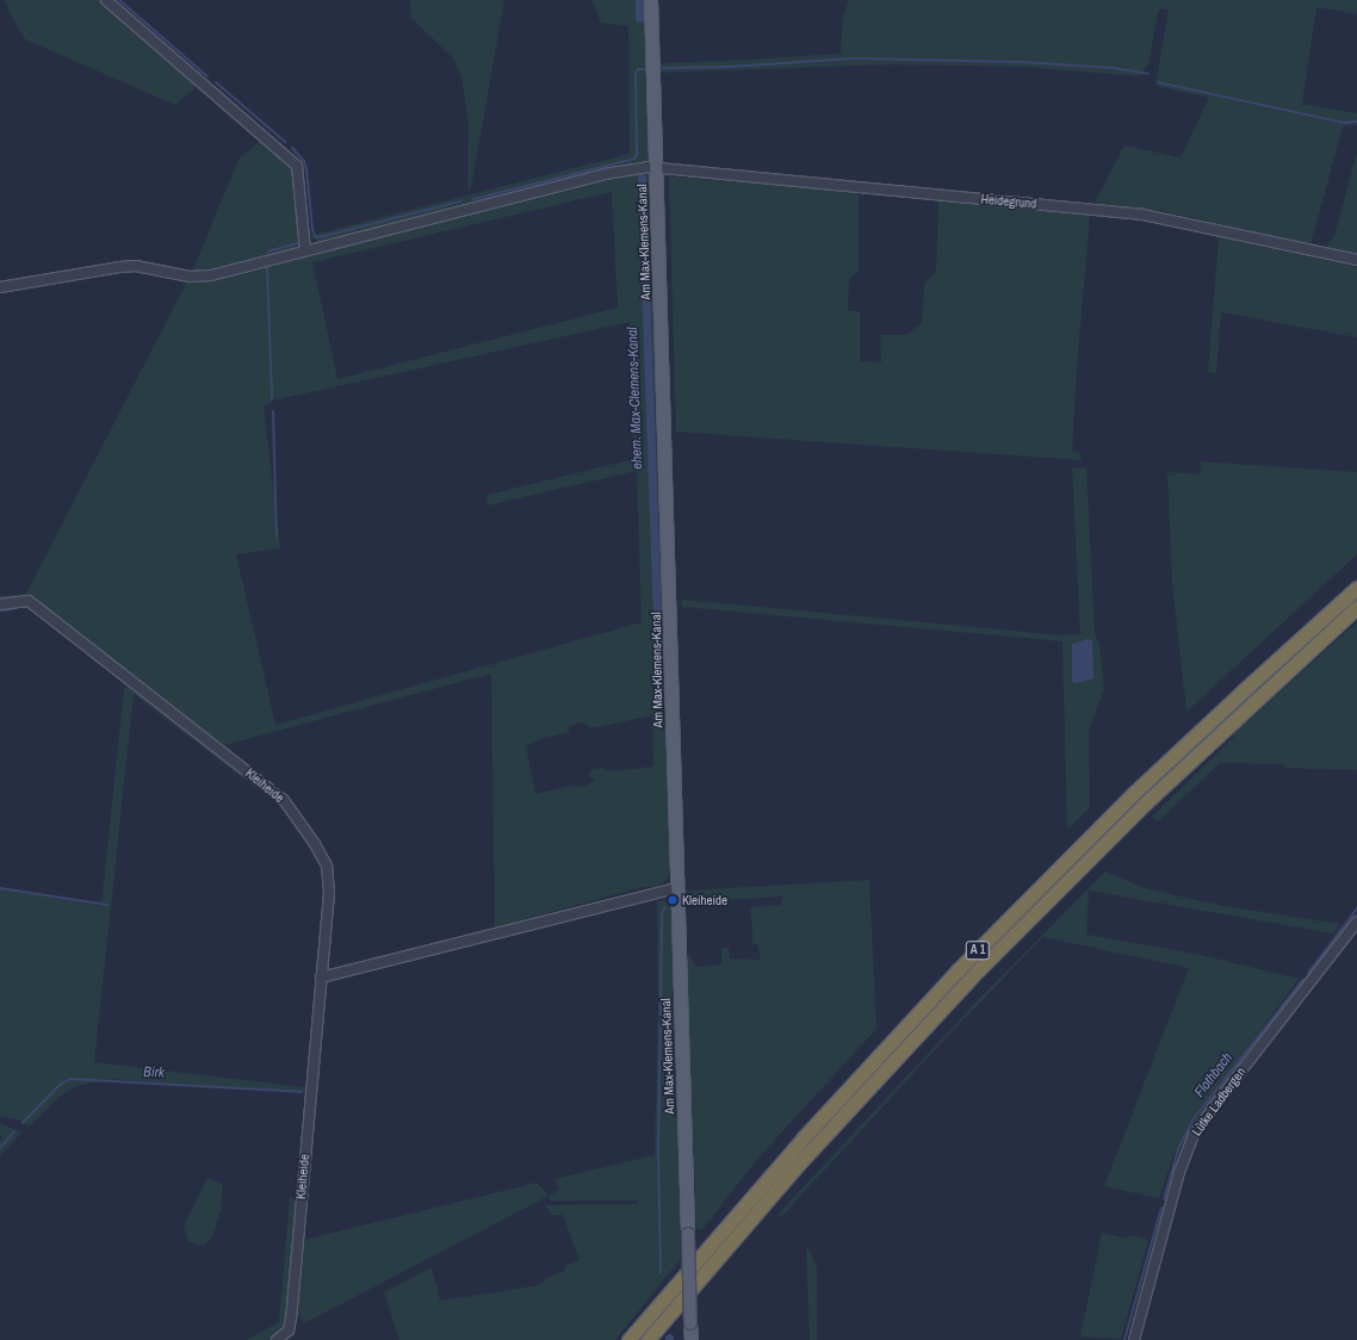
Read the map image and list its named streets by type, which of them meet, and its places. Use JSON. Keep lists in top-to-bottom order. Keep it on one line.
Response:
{"streets":{"highway":["A 1"],"main road":["Am Max-Klemens-Kanal"],"street":["Heidegrund","Kleiheide","Lütke Ladbergen"]},"crossings":[["Heidegrund","Am Max-Klemens-Kanal"]],"water":["ehem. Max-Clemens-Kanal","Birk","Flothbach"],"places":["Kleiheide"]}
